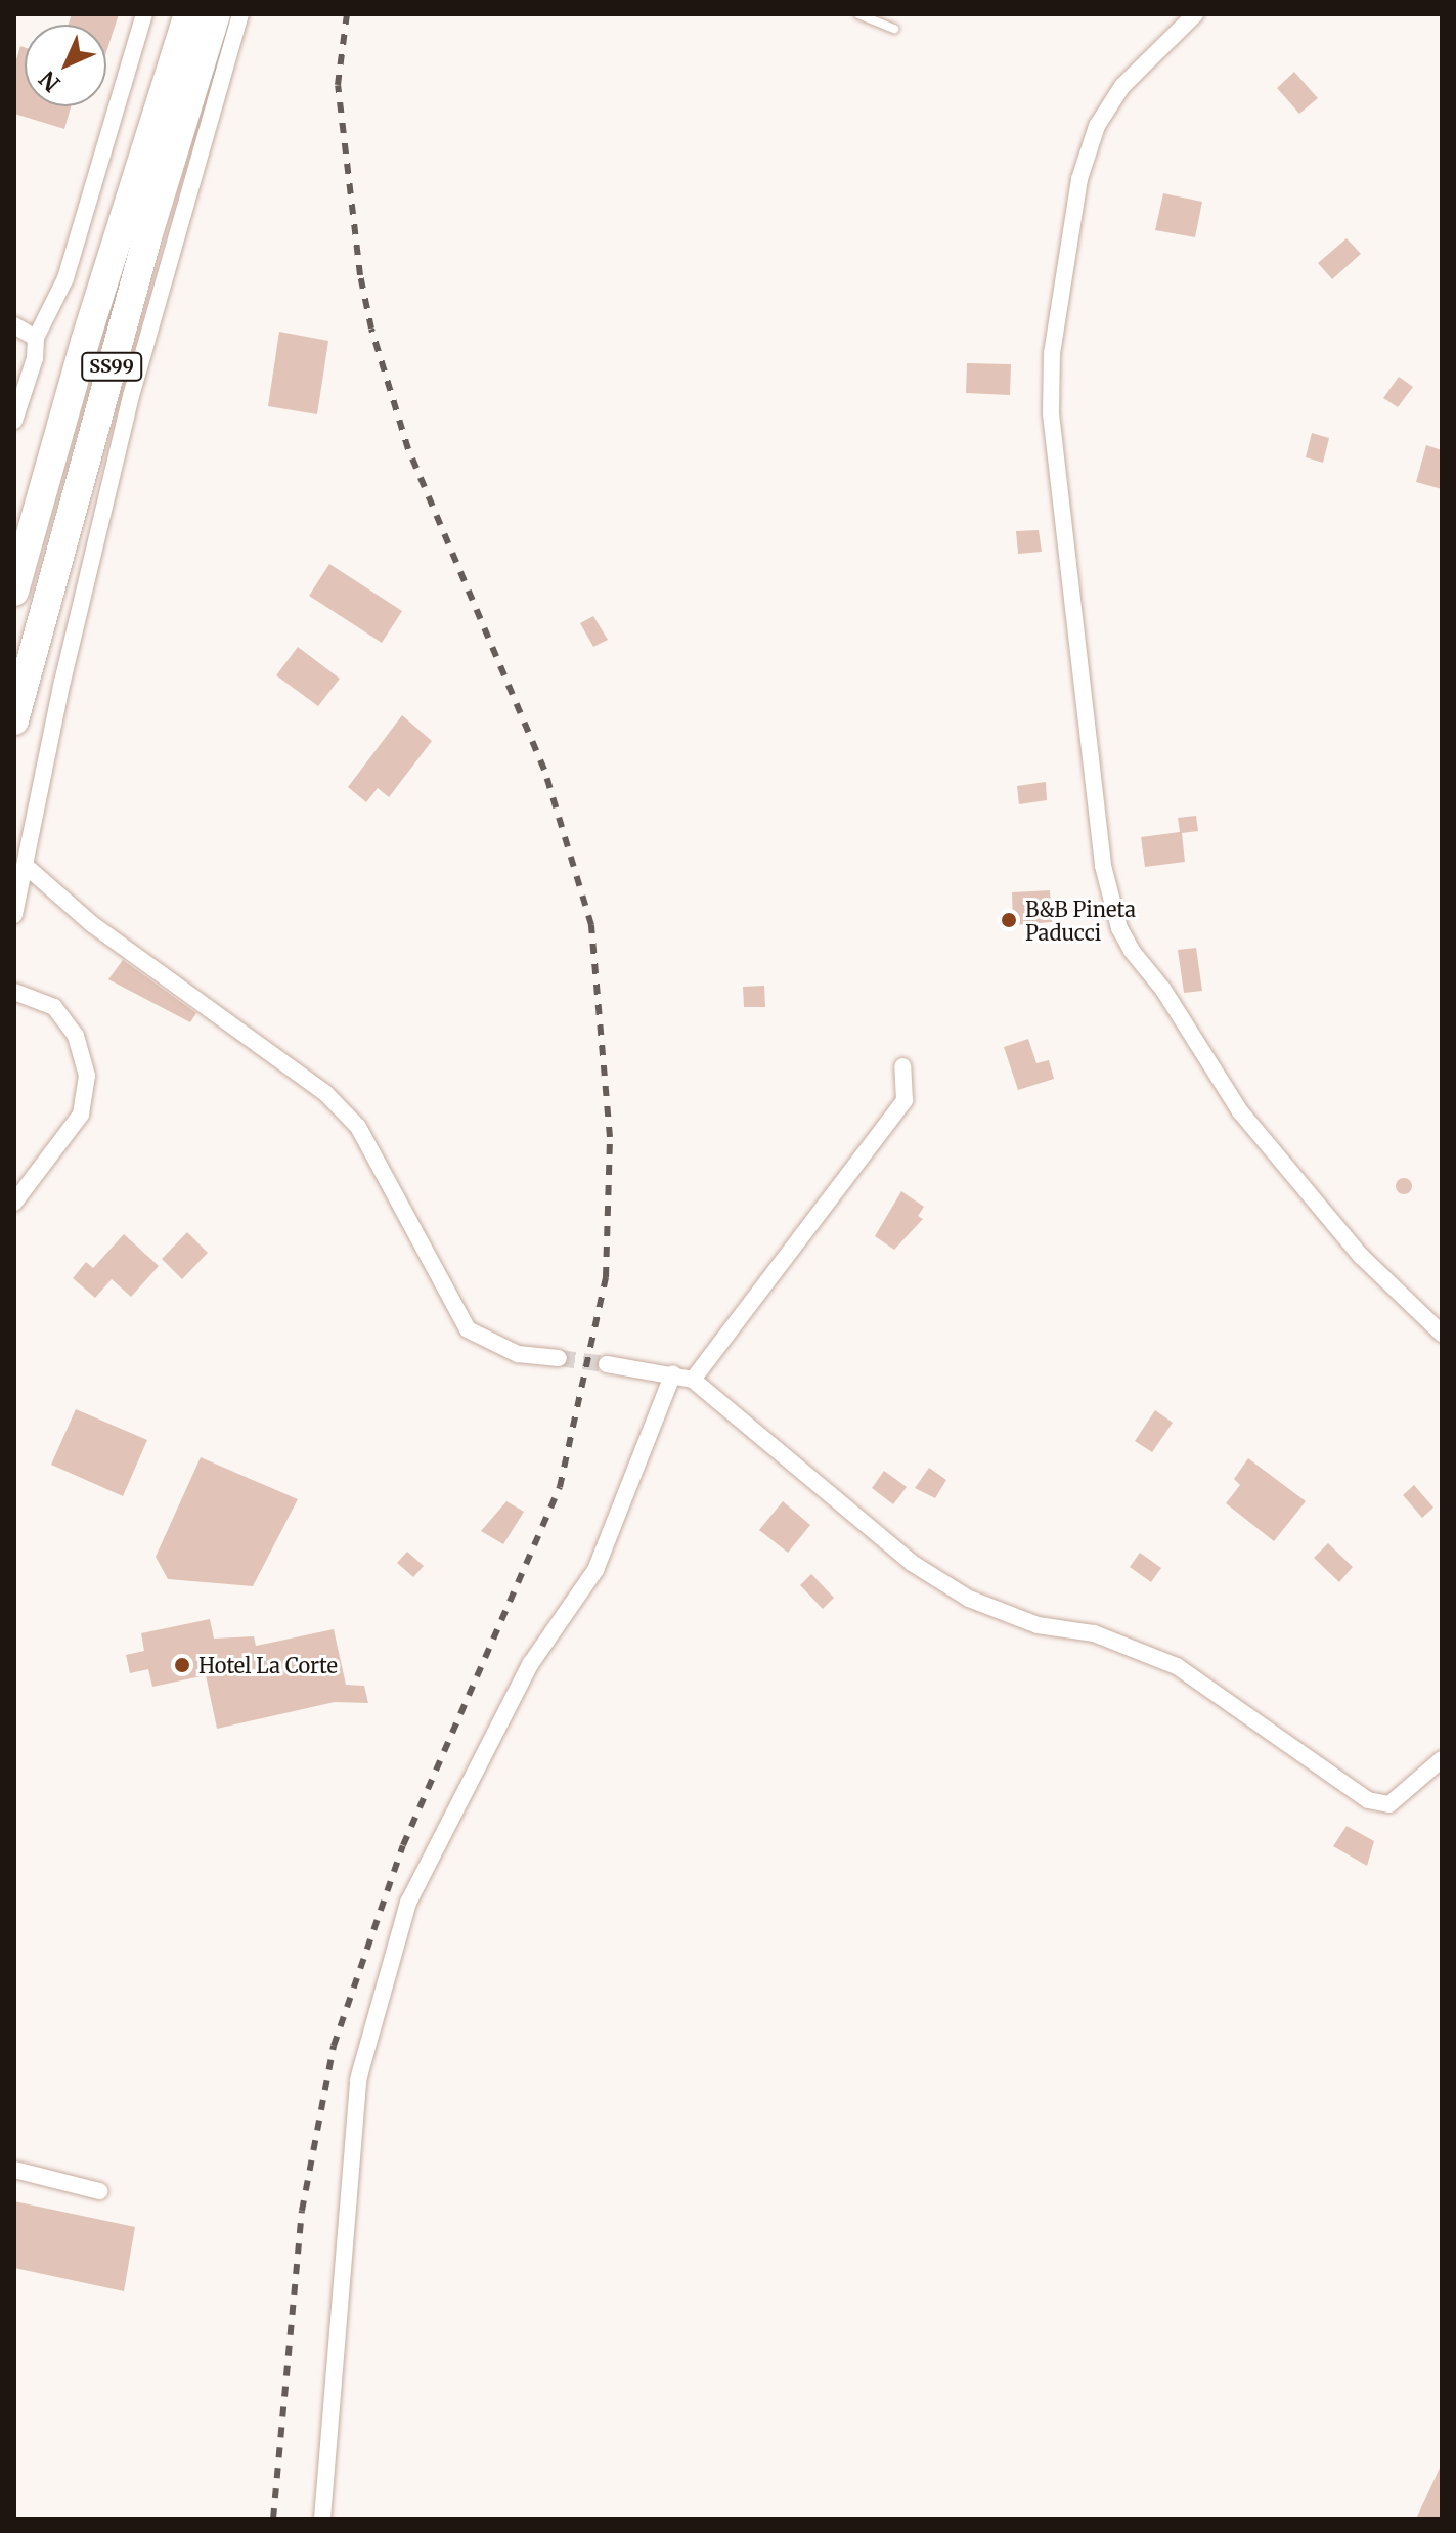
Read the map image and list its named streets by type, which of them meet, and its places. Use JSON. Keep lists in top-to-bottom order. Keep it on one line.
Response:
{"streets":{"highway":["SS99"]},"places":["B&B Pineta Paducci","Hotel La Corte"],"north":"bottom left"}
